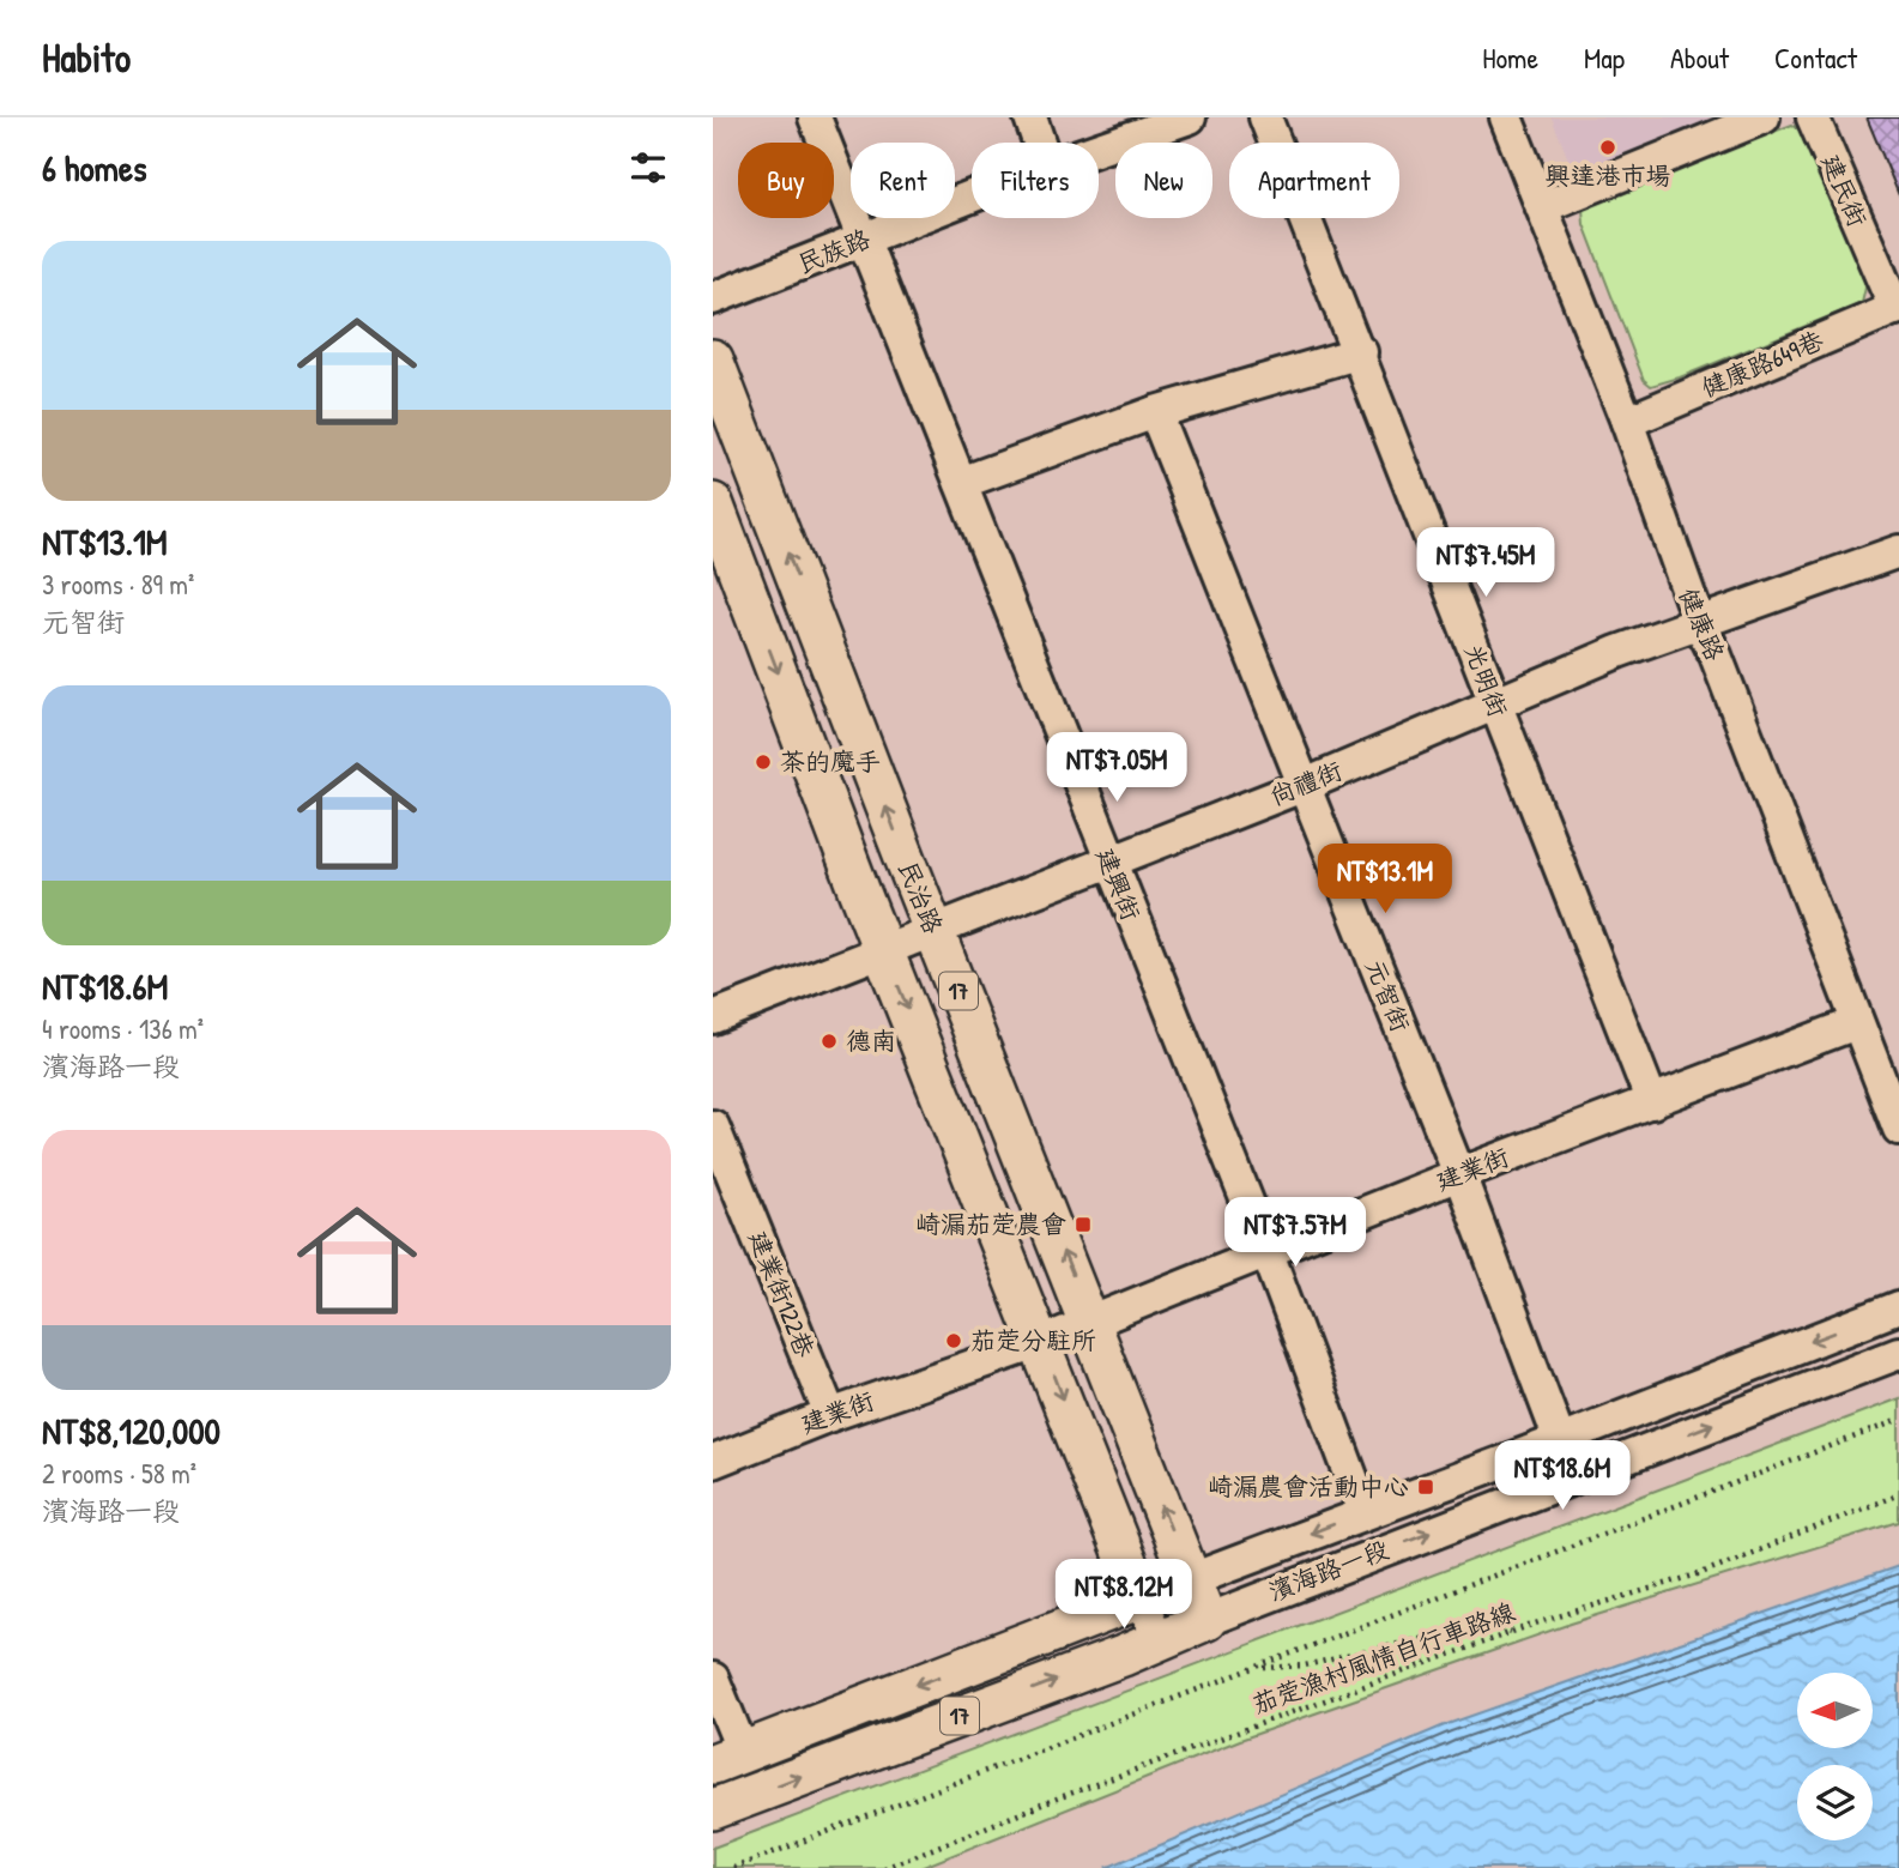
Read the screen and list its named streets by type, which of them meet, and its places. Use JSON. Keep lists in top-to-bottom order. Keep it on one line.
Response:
{"streets":{"main road":["民治路","17","濱海路一段"],"street":["建民街","民族路","健康路649巷","健康路","光明街","尚禮街","建興街","元智街","建業街","建業街122巷"],"path":["茄萣漁村風情自行車路線"]},"crossings":[["建民街","健康路649巷"],["民族路","建興街"],["健康路649巷","健康路"],["健康路","尚禮街"],["健康路","建業街"],["光明街","尚禮街"],["光明街","建業街"],["尚禮街","建興街"],["尚禮街","民治路"],["尚禮街","17"],["尚禮街","元智街"],["建興街","建業街"],["建興街","濱海路一段"],["民治路","建業街"],["民治路","濱海路一段"],["17","建業街"],["17","濱海路一段"],["元智街","建業街"],["元智街","濱海路一段"],["建業街","建業街122巷"]],"places":{"other":["興達港市場","茶的魔手","德南","茄萣分駐所"],"transit":["崎漏茄萣農會","崎漏農會活動中心"]},"north":"left","page":{"header":"Habito","nav":["Home","Map","About","Contact"],"heading":"6 homes","chip":["Buy","Rent","Filters","New","Apartment"],"list":[{"name":"NT$13.1M","note":"3 rooms · 89 m² · 元智街"},{"name":"NT$18.6M","note":"4 rooms · 136 m² · 濱海路一段"},{"name":"NT$8,120,000","note":"2 rooms · 58 m² · 濱海路一段"}],"price":["NT$7.45M","NT$7.05M","NT$13.1M","NT$7.57M","NT$18.6M","NT$8.12M"]}}
